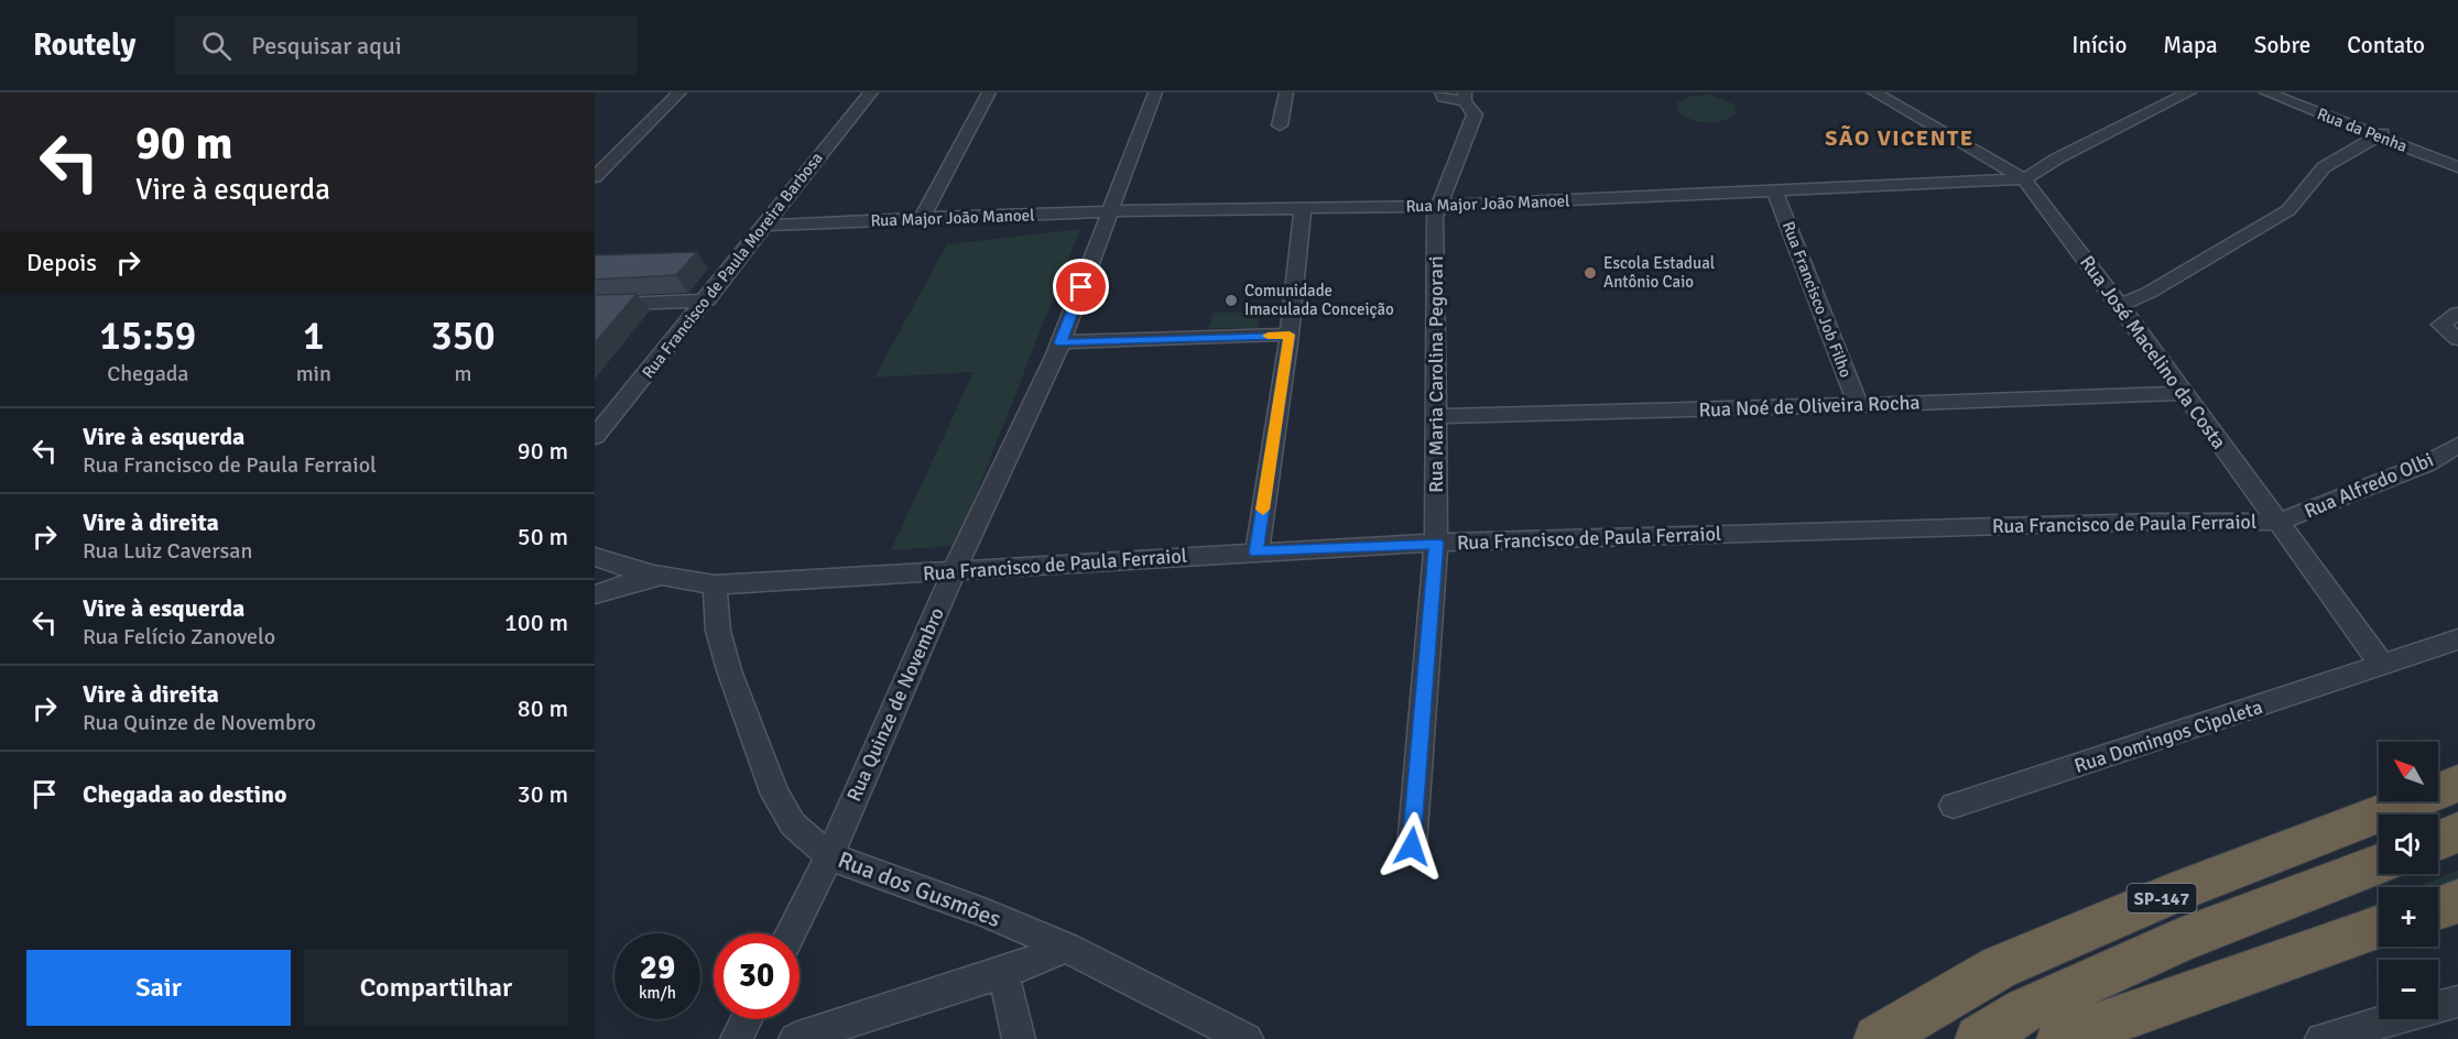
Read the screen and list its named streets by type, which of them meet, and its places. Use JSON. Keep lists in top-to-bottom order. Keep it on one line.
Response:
{"streets":{"highway":["SP-147"],"street":["Rua da Penha","Rua Major João Manoel","Rua Francisco de Paula Moreira Barbosa","Rua Francisco Job Filho","Rua José Macelino da Costa","Rua Maria Carolina Pegorari","Rua Noé de Oliveira Rocha","Rua Alfredo Olbi","Rua Francisco de Paula Ferraiol","Rua Quinze de Novembro","Rua Domingos Cipoleta","Rua dos Gusmões"]},"crossings":[["Rua Major João Manoel","Rua Francisco de Paula Moreira Barbosa"],["Rua Major João Manoel","Rua Francisco Job Filho"],["Rua Major João Manoel","Rua José Macelino da Costa"],["Rua Major João Manoel","Rua Maria Carolina Pegorari"],["Rua Major João Manoel","Rua Quinze de Novembro"],["Rua Francisco Job Filho","Rua Noé de Oliveira Rocha"],["Rua José Macelino da Costa","Rua Noé de Oliveira Rocha"],["Rua José Macelino da Costa","Rua Alfredo Olbi"],["Rua José Macelino da Costa","Rua Francisco de Paula Ferraiol"],["Rua José Macelino da Costa","Rua Domingos Cipoleta"],["Rua Maria Carolina Pegorari","Rua Noé de Oliveira Rocha"],["Rua Maria Carolina Pegorari","Rua Francisco de Paula Ferraiol"],["Rua Alfredo Olbi","Rua Francisco de Paula Ferraiol"],["Rua Francisco de Paula Ferraiol","Rua Quinze de Novembro"],["Rua Francisco de Paula Ferraiol","Rua dos Gusmões"],["Rua Quinze de Novembro","Rua dos Gusmões"]],"districts":["SÃO VICENTE"],"places":["Escola Estadual Antônio Caio","Comunidade Imaculada Conceição"],"north":"top left","page":{"header":"Routely","search":"Pesquisar aqui","nav":["Início","Mapa","Sobre","Contato"],"turn":["90 m","Vire à esquerda"],"then":"Depois","eta":["15:59","Chegada","1","min","350","m"],"list":[{"name":"Vire à esquerda","note":"Rua Francisco de Paula Ferraiol","value":"90 m"},{"name":"Vire à direita","note":"Rua Luiz Caversan","value":"50 m"},{"name":"Vire à esquerda","note":"Rua Felício Zanovelo","value":"100 m"},{"name":"Vire à direita","note":"Rua Quinze de Novembro","value":"80 m"},{"name":"Chegada ao destino","value":"30 m"}],"map_buttons":["+","−"],"speed":"29 km/h","limit":"30","buttons":["Sair","Compartilhar"]}}
